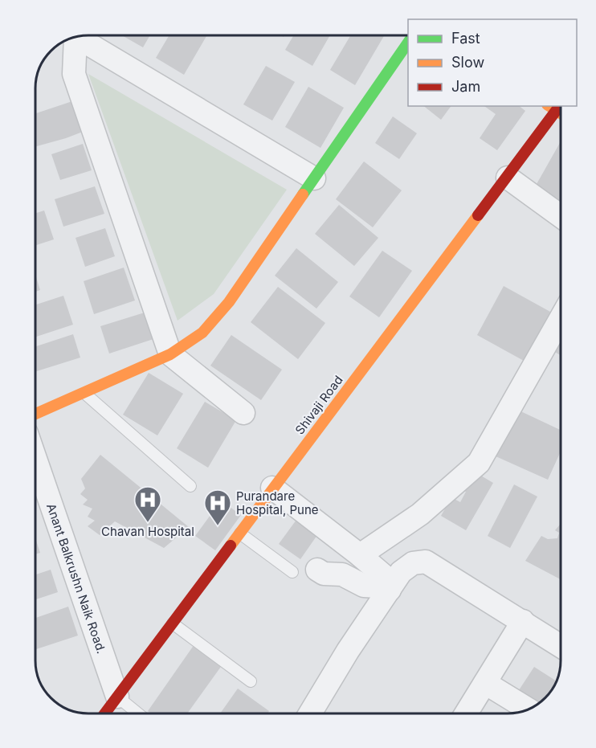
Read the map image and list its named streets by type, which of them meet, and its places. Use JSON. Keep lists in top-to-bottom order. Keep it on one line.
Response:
{"streets":{"main road":["Shivaji Road"],"street":["Anant Balkrushn Naik Road."]},"crossings":[["Shivaji Road","Anant Balkrushn Naik Road."]],"places":{"hospital":["Chavan Hospital","Purandare Hospital, Pune"]},"legend":["Fast","Slow","Jam"]}
